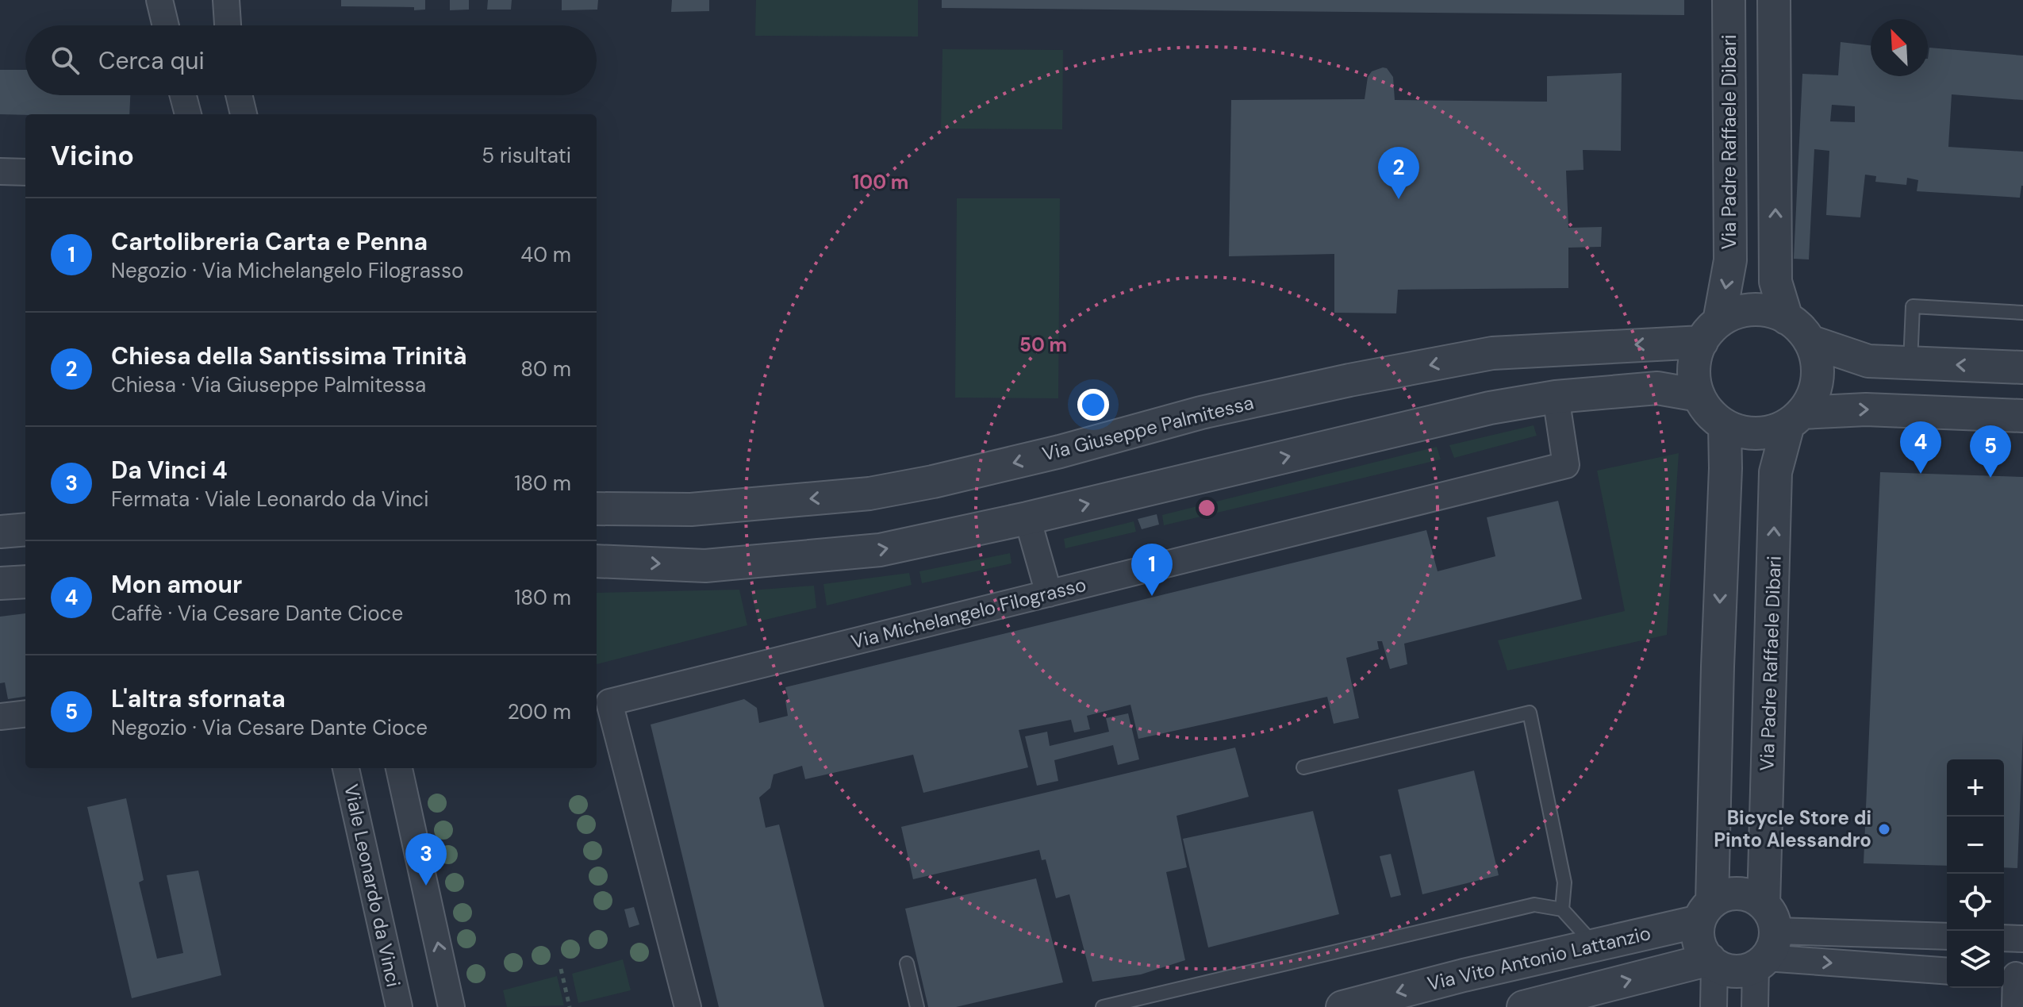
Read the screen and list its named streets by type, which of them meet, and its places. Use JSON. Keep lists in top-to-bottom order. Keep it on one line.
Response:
{"streets":{"street":["Via Padre Raffaele Dibari","Via Giuseppe Palmitessa","Via Michelangelo Filograsso","Viale Leonardo da Vinci","Via Vito Antonio Lattanzio"]},"crossings":[["Via Padre Raffaele Dibari","Via Giuseppe Palmitessa"],["Via Padre Raffaele Dibari","Via Vito Antonio Lattanzio"]],"places":["Bicycle Store di Pinto Alessandro"],"north":"top left","page":{"search":"Cerca qui","heading":["Vicino","5 risultati"],"pins":["2","4","5","1","3"],"list":[{"mark":"1","name":"Cartolibreria Carta e Penna","note":"Negozio · Via Michelangelo Filograsso","value":"40 m"},{"mark":"2","name":"Chiesa della Santissima Trinità","note":"Chiesa · Via Giuseppe Palmitessa","value":"80 m"},{"mark":"3","name":"Da Vinci 4","note":"Fermata · Viale Leonardo da Vinci","value":"180 m"},{"mark":"4","name":"Mon amour","note":"Caffè · Via Cesare Dante Cioce","value":"180 m"},{"mark":"5","name":"L'altra sfornata","note":"Negozio · Via Cesare Dante Cioce","value":"200 m"}],"map_buttons":["+","−"]},"rings":["100 m","50 m"]}
